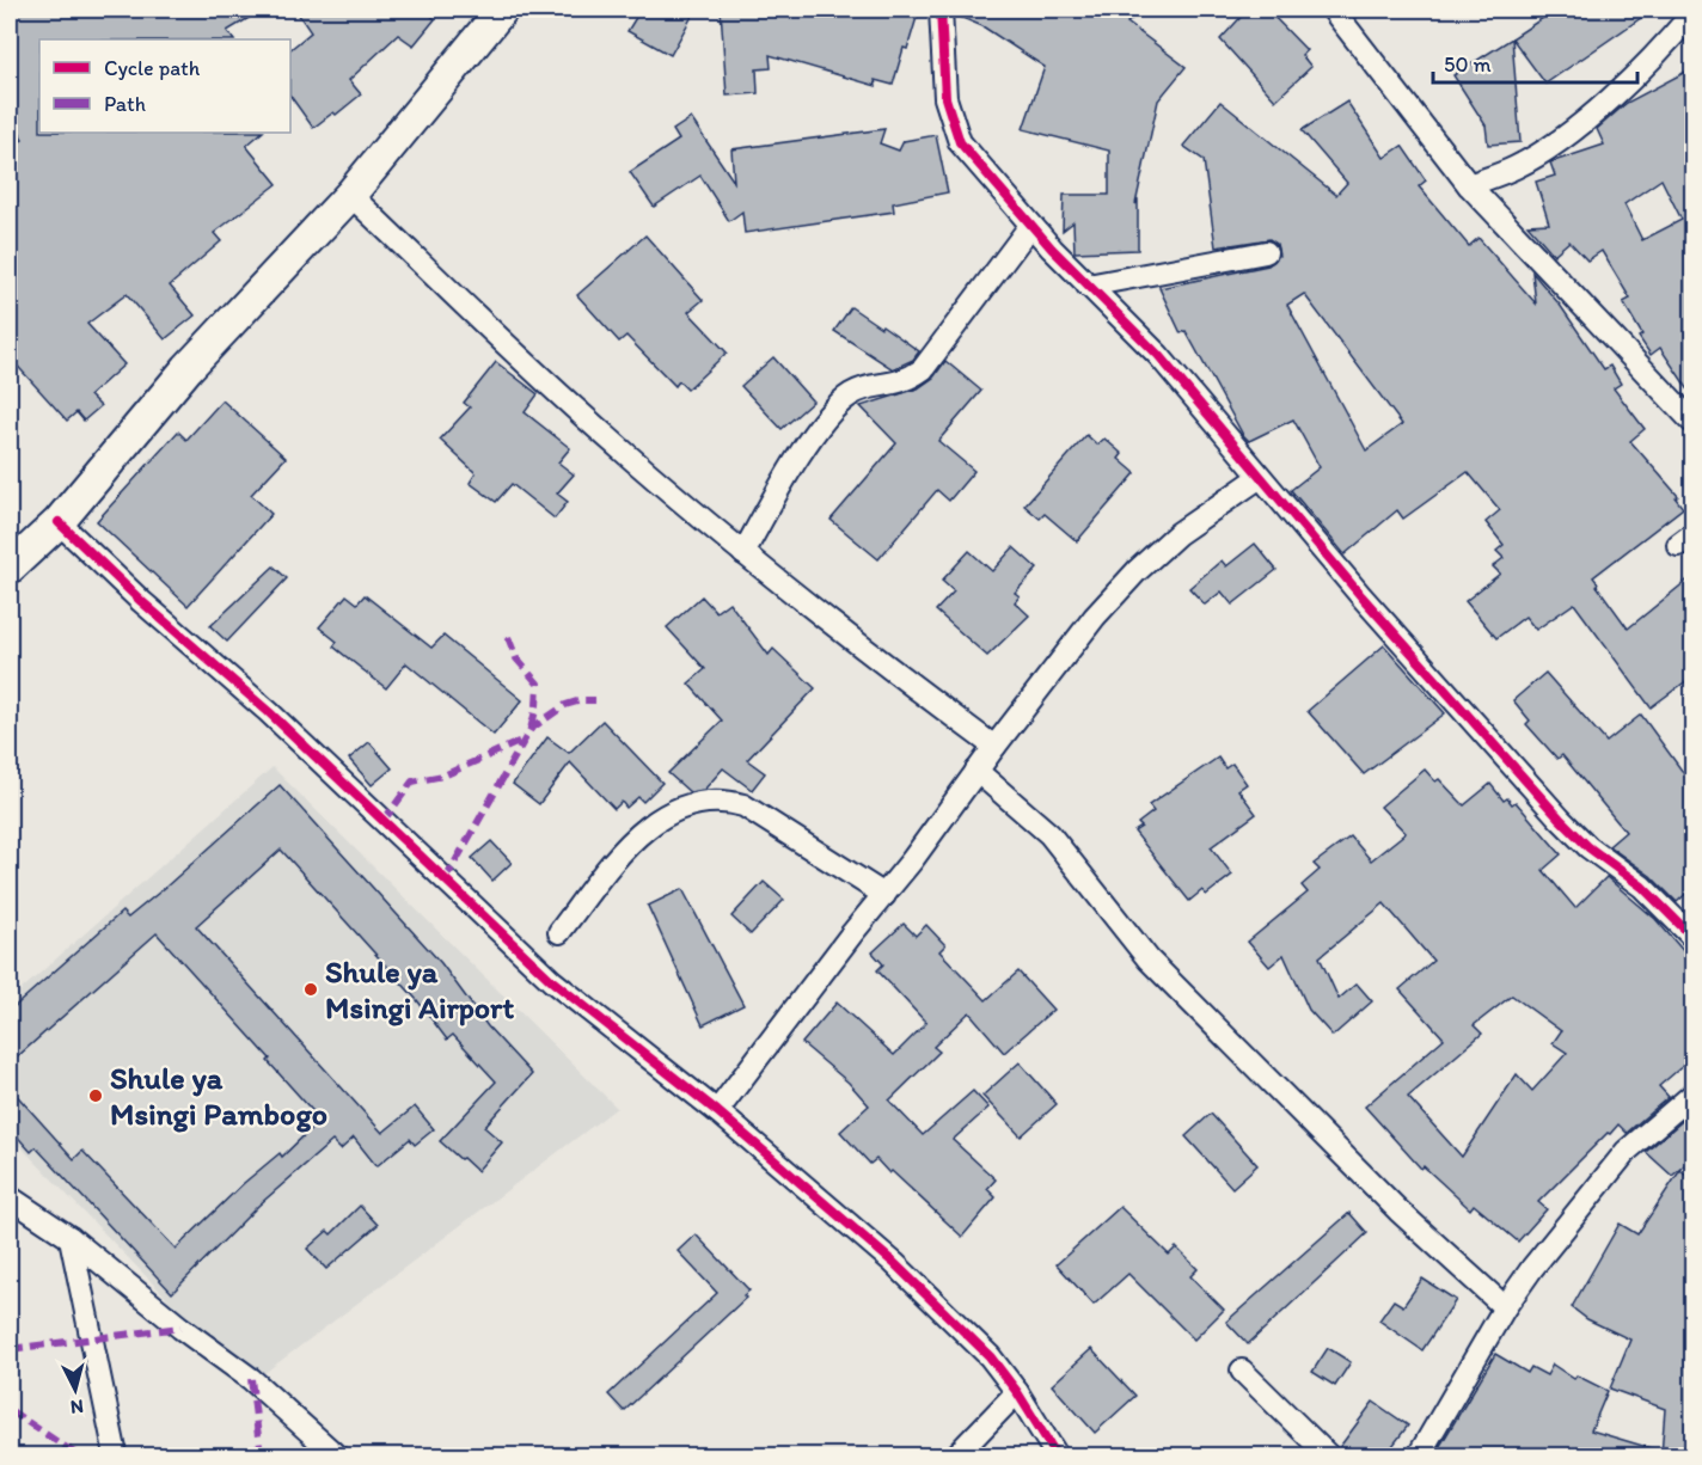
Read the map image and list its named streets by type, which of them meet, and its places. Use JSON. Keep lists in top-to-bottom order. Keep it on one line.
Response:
{"places":["Shule ya Msingi Airport","Shule ya Msingi Pambogo"],"legend":["Cycle path","Path"],"scale_bar":"50 m","north":"bottom"}
